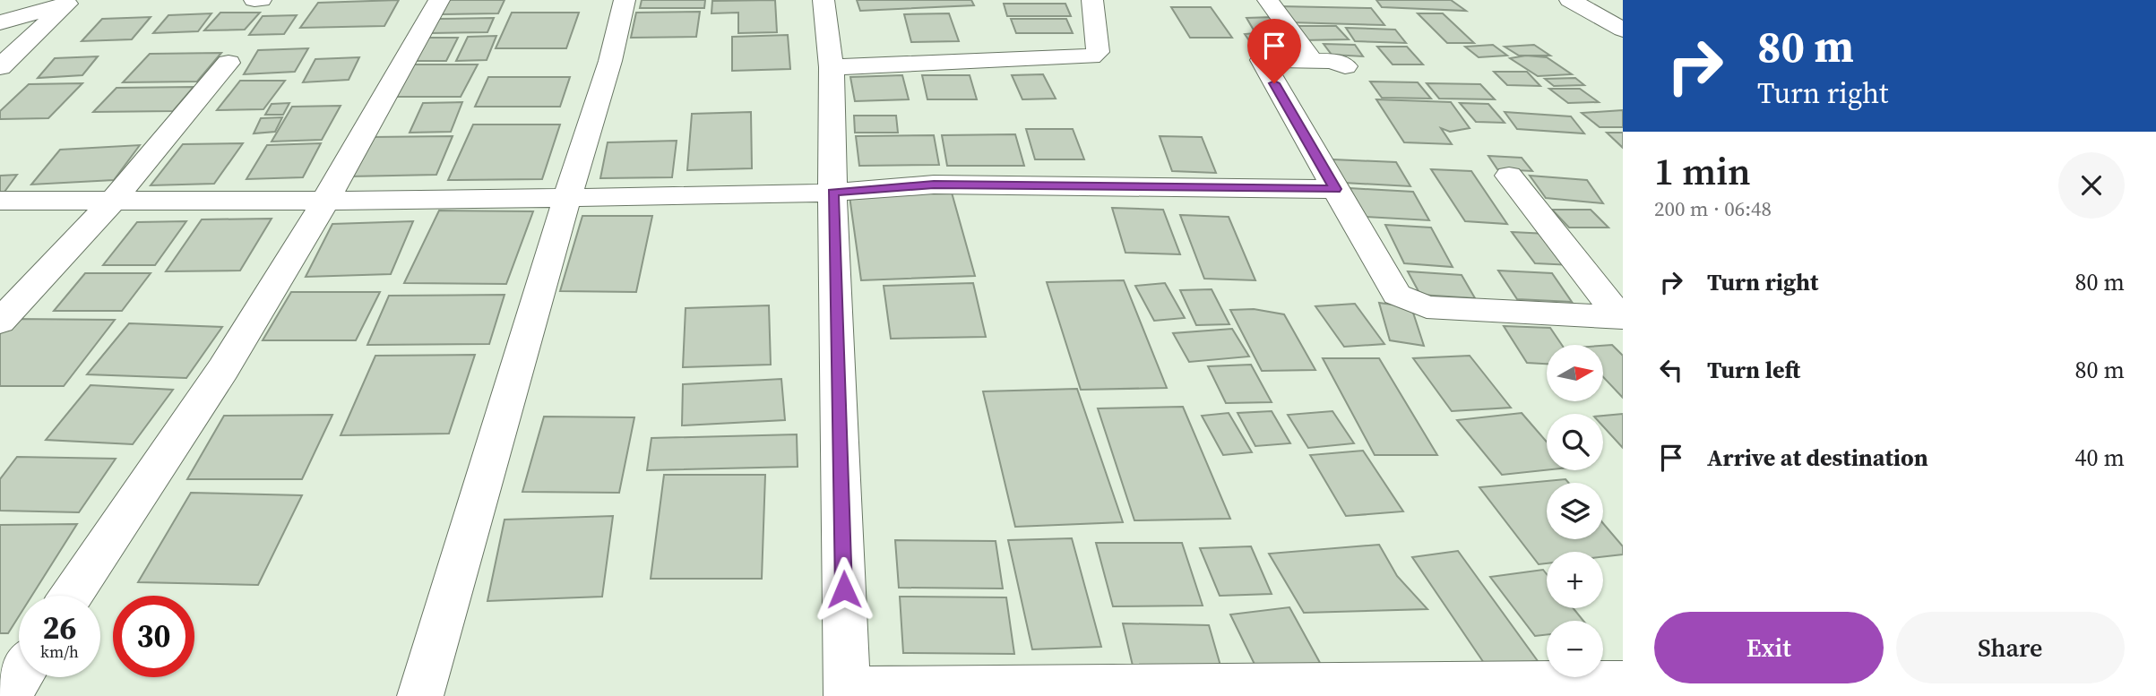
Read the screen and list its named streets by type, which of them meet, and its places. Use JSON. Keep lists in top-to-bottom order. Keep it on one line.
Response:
{"north":"right","page":{"turn":["80 m","Turn right"],"heading":["1 min","200 m · 06:48"],"list":[{"name":"Turn right","value":"80 m"},{"name":"Turn left","value":"80 m"},{"name":"Arrive at destination","value":"40 m"}],"map_buttons":["+","−"],"speed":"26 km/h","limit":"30","buttons":["Exit","Share"]}}
